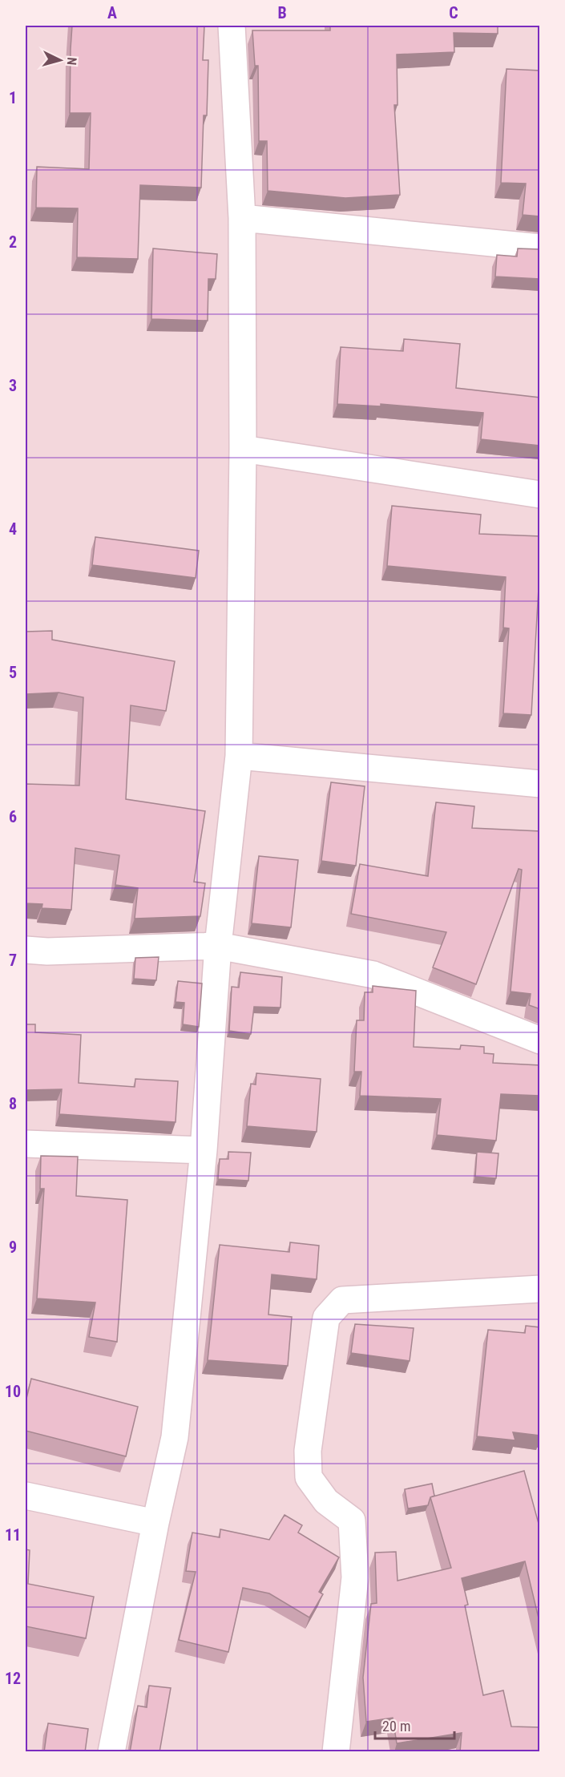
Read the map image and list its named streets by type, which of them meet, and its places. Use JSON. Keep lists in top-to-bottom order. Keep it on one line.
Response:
{"scale_bar":"20 m","north":"right","grid":{"columns":["A","B","C"],"rows":["1","2","3","4","5","6","7","8","9","10","11","12"]}}
